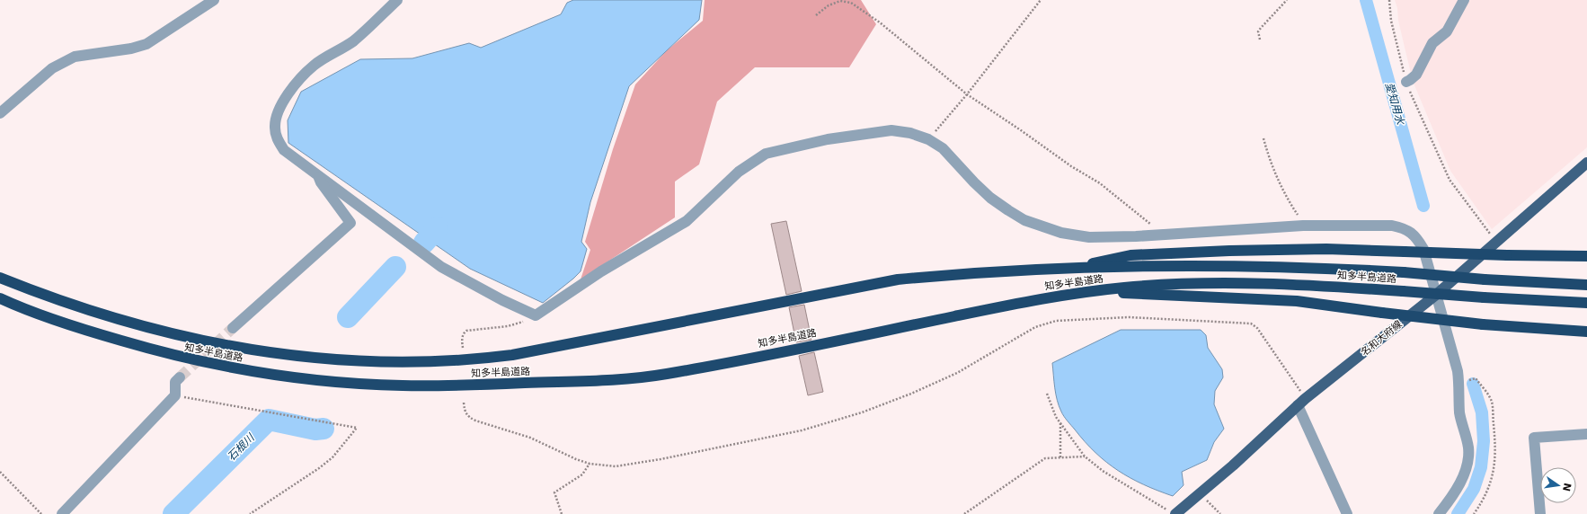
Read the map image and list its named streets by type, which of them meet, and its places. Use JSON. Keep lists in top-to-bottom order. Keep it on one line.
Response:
{"streets":{"highway":["知多半島道路"],"main road":["名和大府線"]},"water":["愛知用水","石根川"],"north":"right"}
